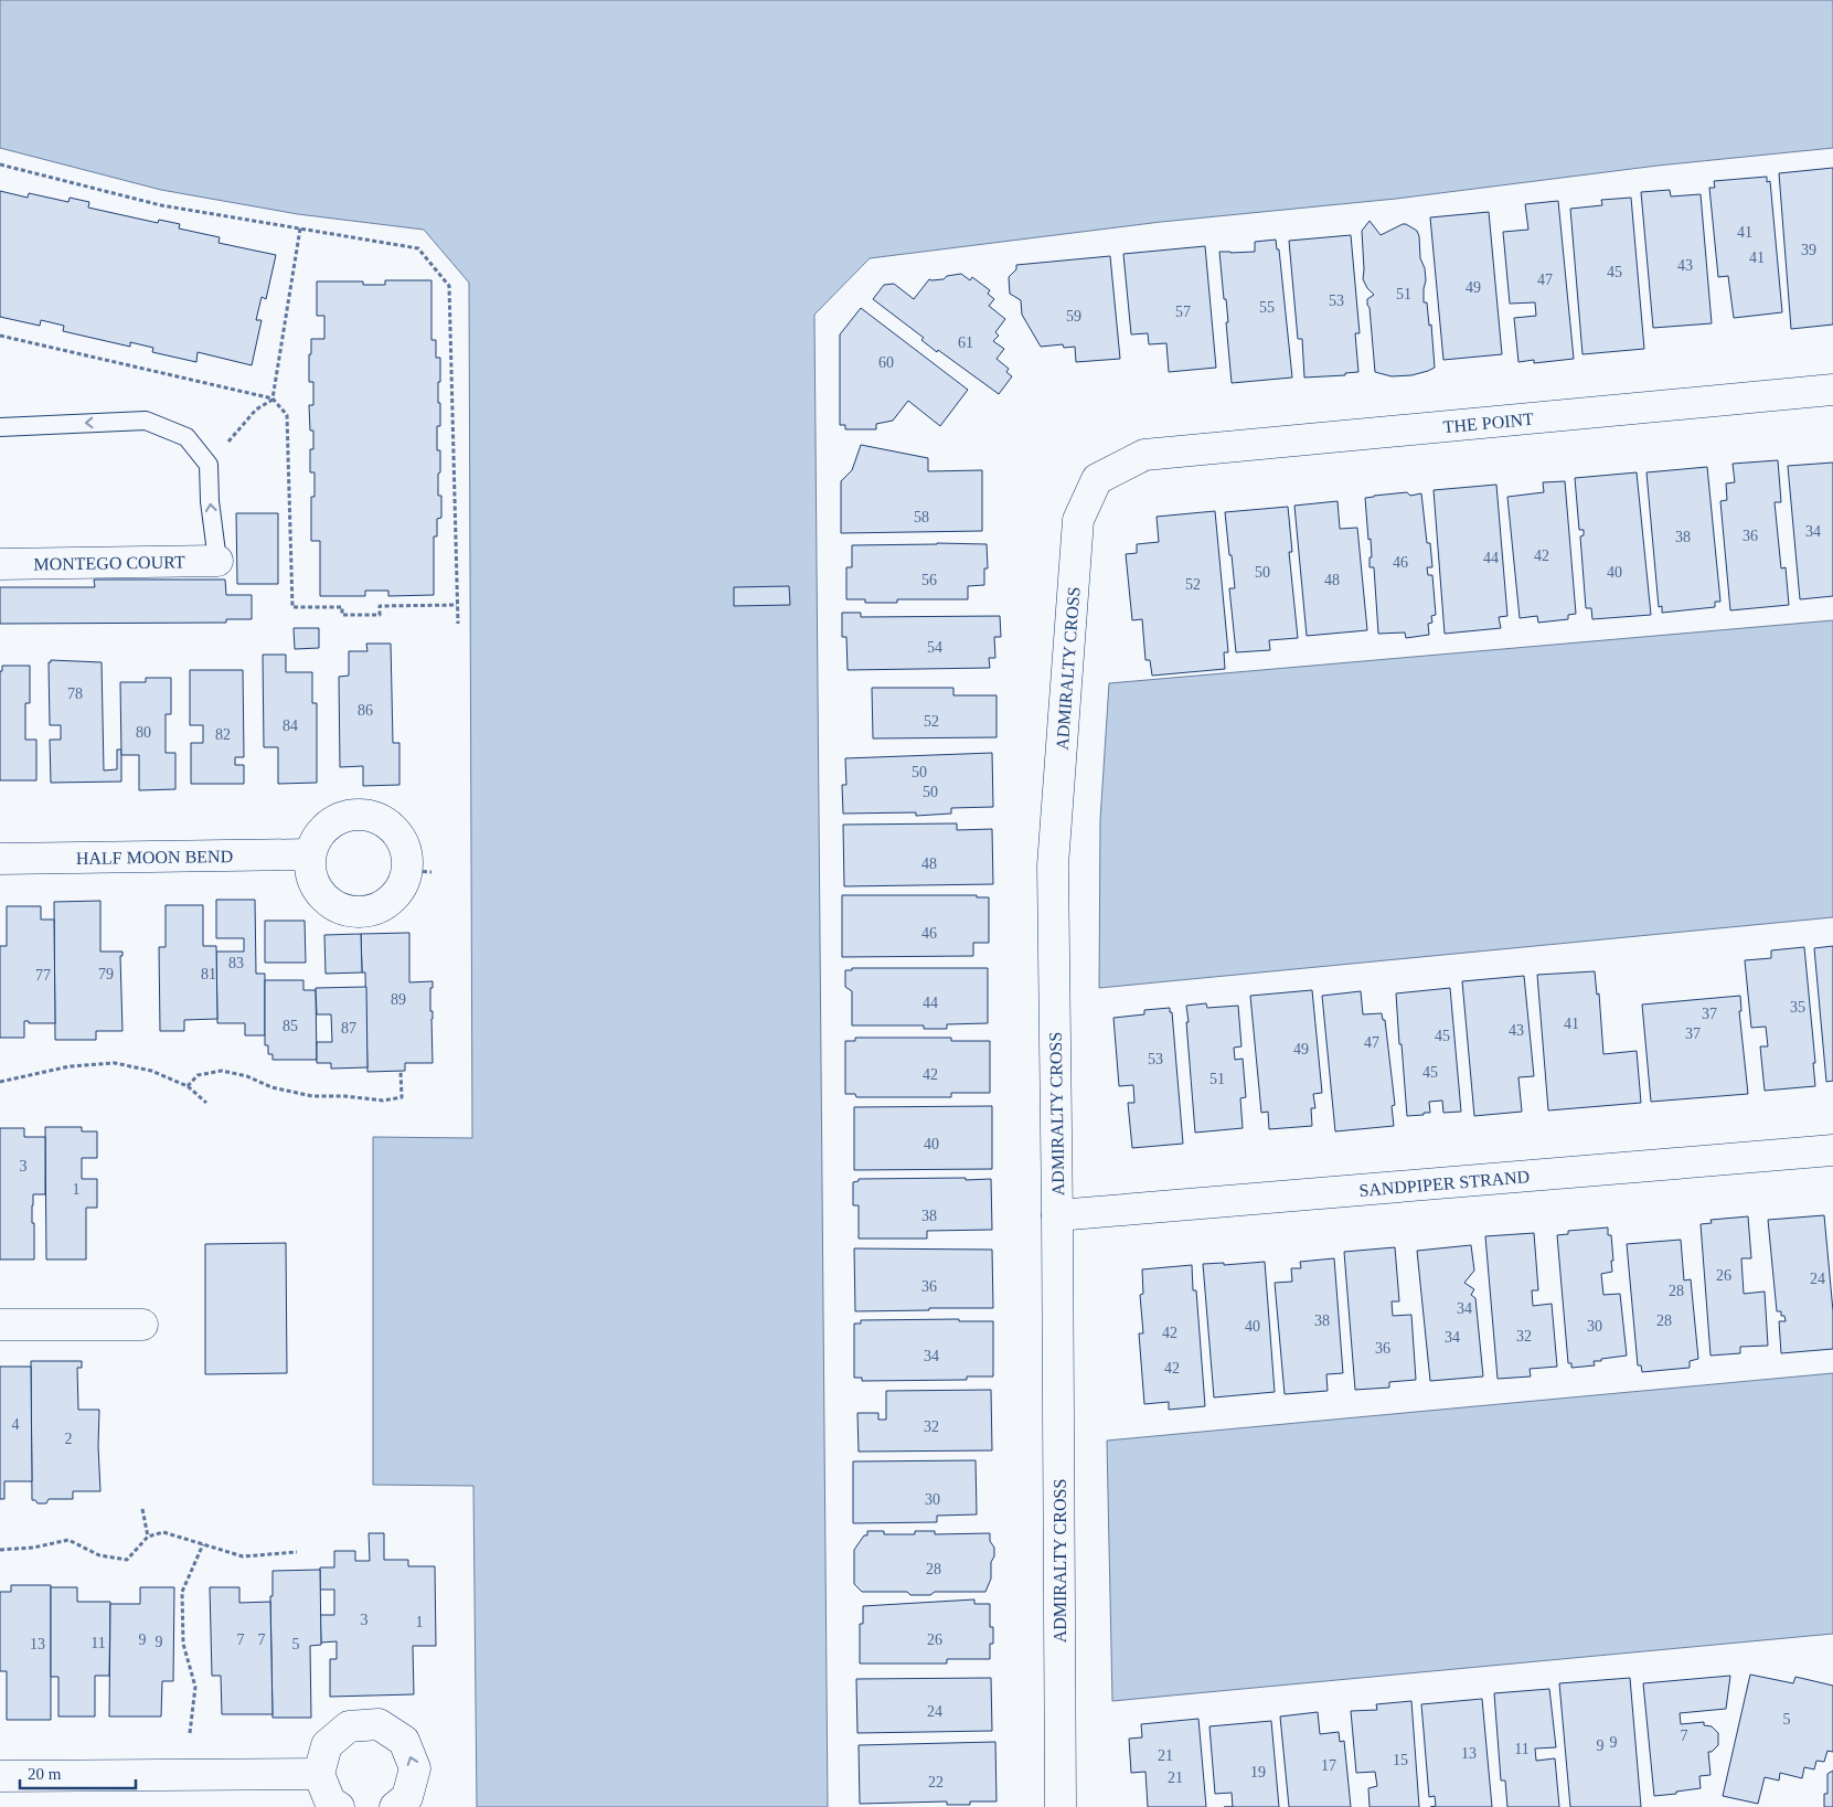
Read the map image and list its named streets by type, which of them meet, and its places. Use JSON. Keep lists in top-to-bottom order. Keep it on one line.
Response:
{"streets":{"street":["THE POINT","MONTEGO COURT","ADMIRALTY CROSS","HALF MOON BEND","SANDPIPER STRAND"]},"crossings":[["THE POINT","ADMIRALTY CROSS"],["ADMIRALTY CROSS","SANDPIPER STRAND"]],"house_numbers":["41","39","41","43","45","47","49","51","53","55","57","59","61","60","58","34","36","38","42","44","46","50","40","56","48","52","54","78","86","52","84","80","82","50","50","48","46","83","79","81","77","89","44","35","37","41","85","87","43","37","45","47","49","53","45","42","51","40","3","1","38","26","24","36","28","34","38","28","40","30","42","32","34","36","34","42","4","32","2","30","28","3","1","9","7","7","26","9","11","13","5","24","5","7","9","9","11","13","21","15","17","19","21","22"],"scale_bar":"20 m"}
